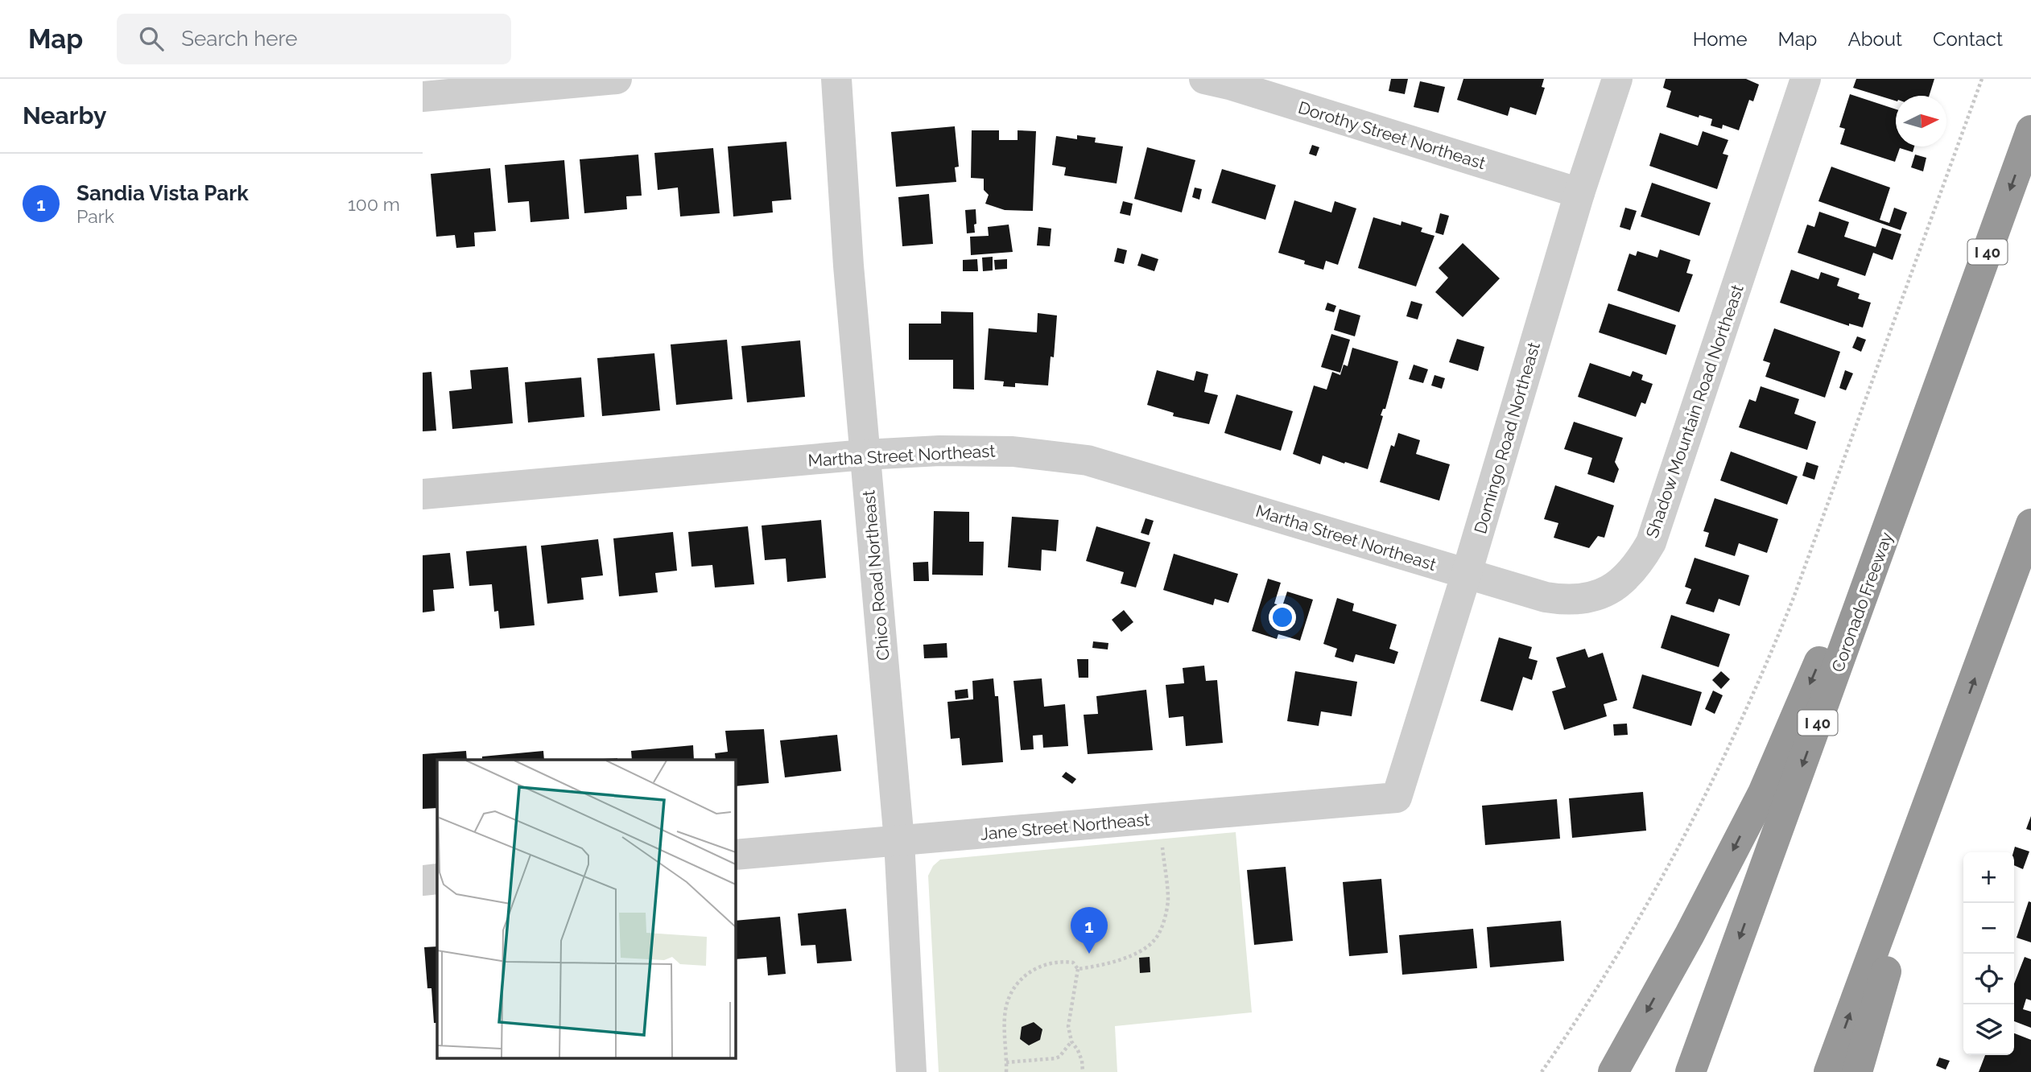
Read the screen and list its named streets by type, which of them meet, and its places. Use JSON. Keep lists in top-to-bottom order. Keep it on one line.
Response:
{"streets":{"highway":["I 40","Coronado Freeway"],"street":["Dorothy Street Northeast","Shadow Mountain Road Northeast","Domingo Road Northeast","Martha Street Northeast","Chico Road Northeast","Jane Street Northeast"]},"crossings":[["Dorothy Street Northeast","Domingo Road Northeast"],["Shadow Mountain Road Northeast","Domingo Road Northeast"],["Shadow Mountain Road Northeast","Martha Street Northeast"],["Domingo Road Northeast","Martha Street Northeast"],["Domingo Road Northeast","Jane Street Northeast"],["Martha Street Northeast","Chico Road Northeast"],["Chico Road Northeast","Jane Street Northeast"]],"north":"right","page":{"header":"Map","search":"Search here","nav":["Home","Map","About","Contact"],"heading":"Nearby","list":[{"mark":"1","name":"Sandia Vista Park","note":"Park","value":"100 m"}],"map_buttons":["+","−"],"pins":"1"}}
